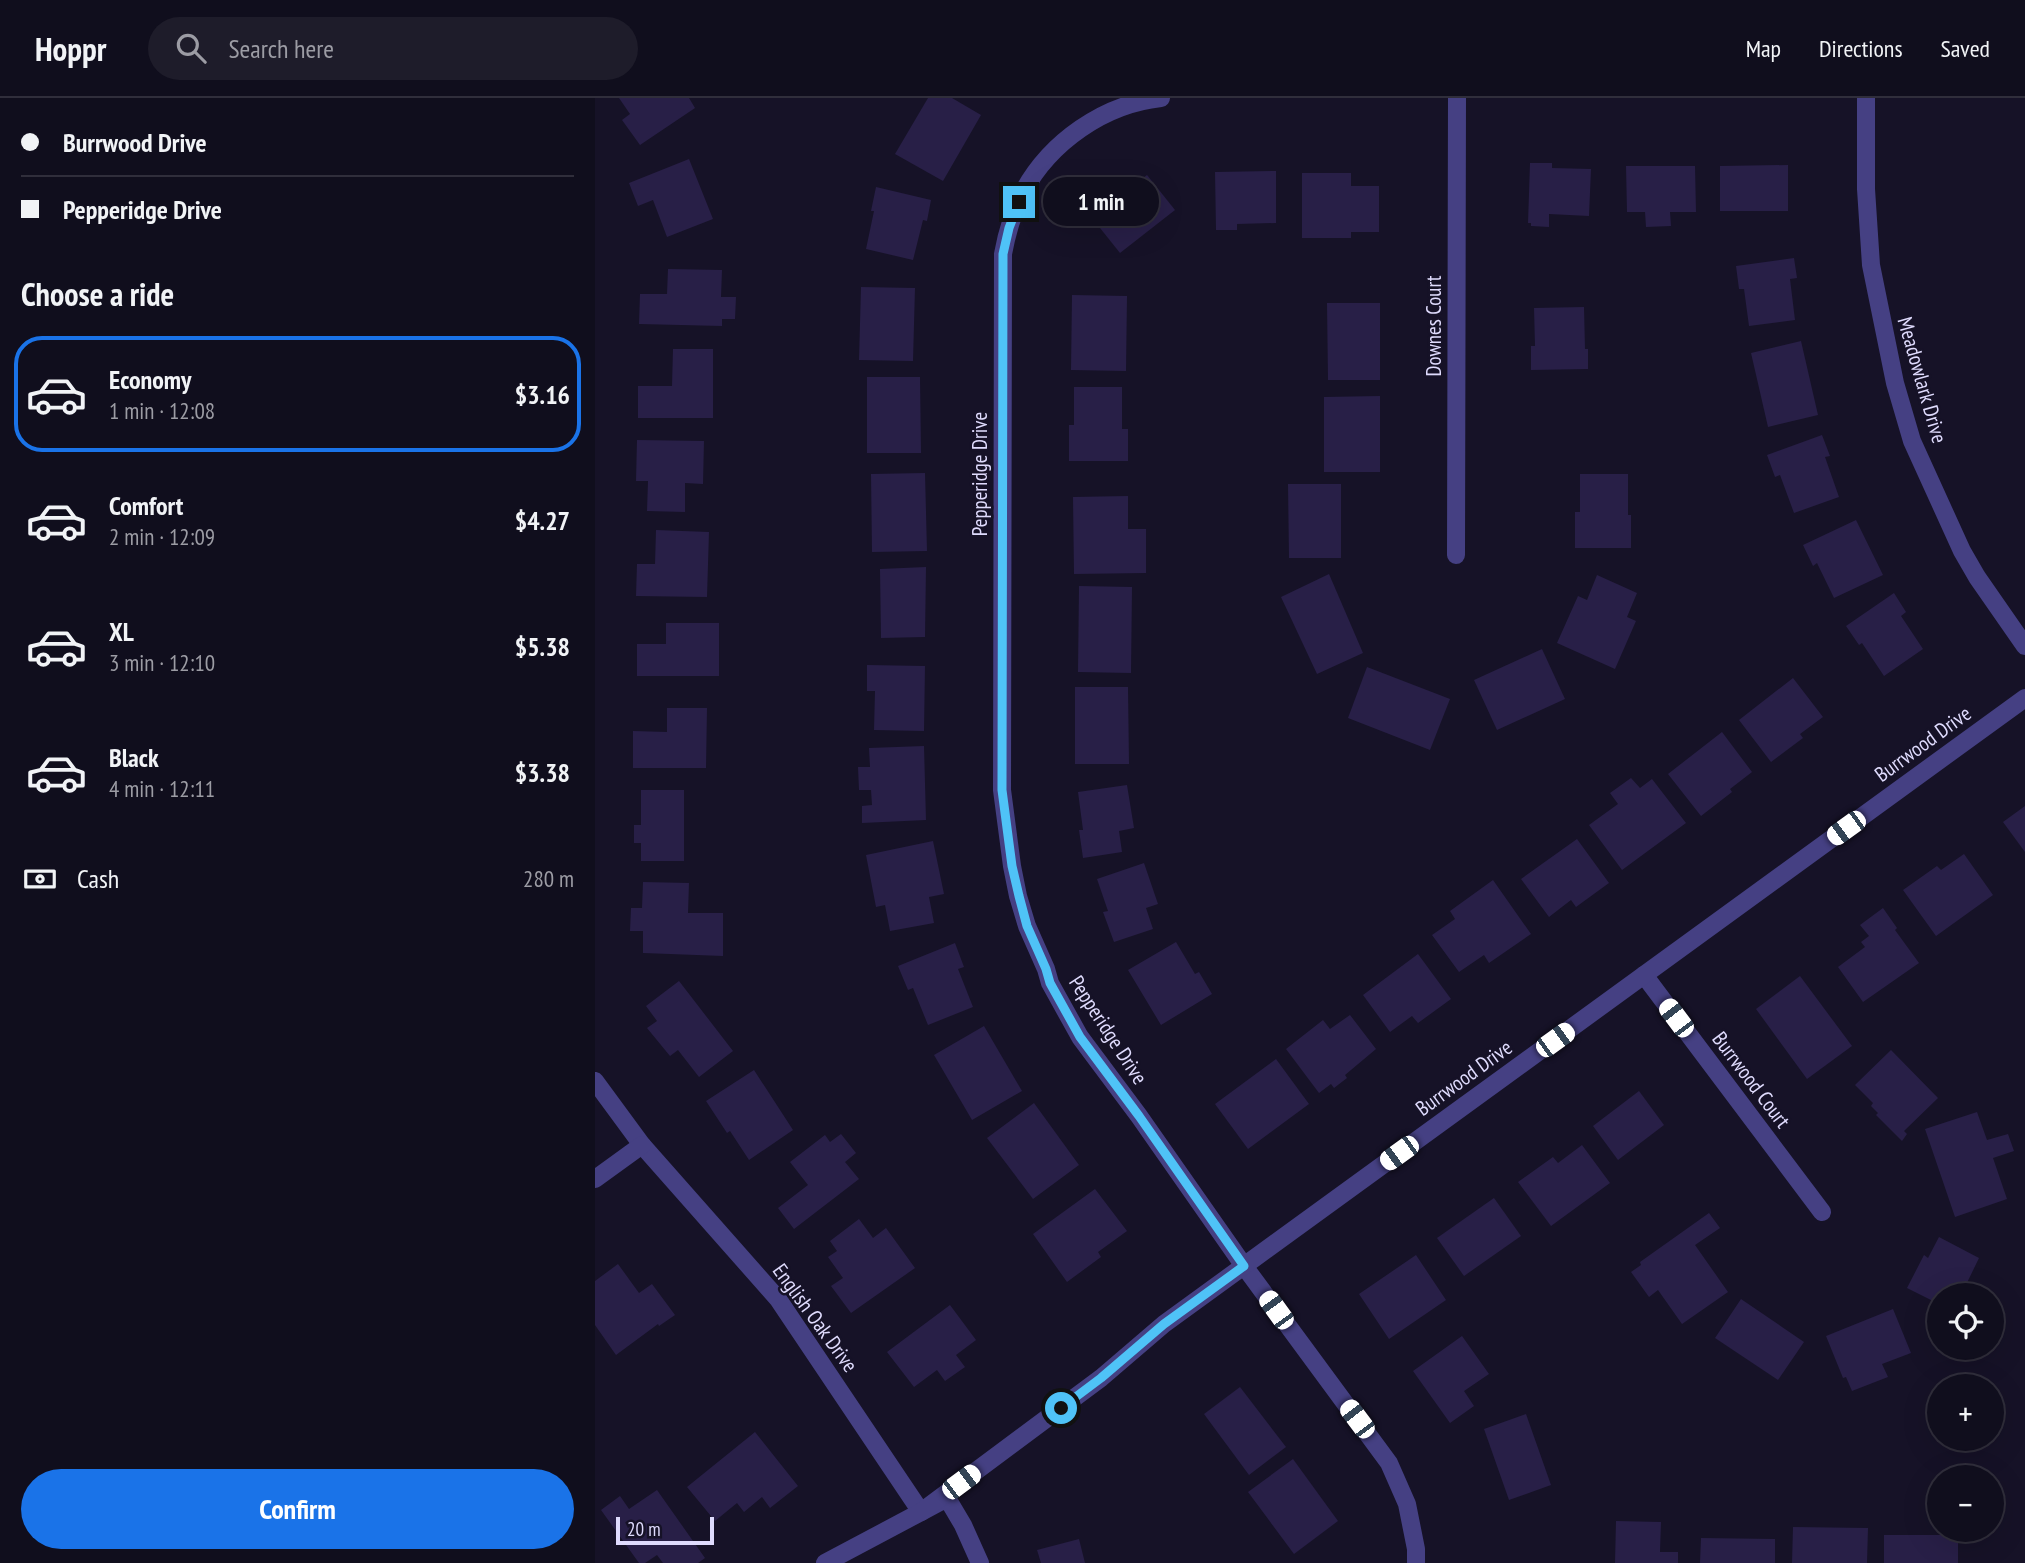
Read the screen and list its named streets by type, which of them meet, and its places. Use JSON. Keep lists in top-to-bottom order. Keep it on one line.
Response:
{"streets":{"street":["Downes Court","Meadowlark Drive","Pepperidge Drive","Burrwood Drive","Burrwood Court","English Oak Drive"]},"crossings":[["Pepperidge Drive","Burrwood Drive"],["Burrwood Drive","Burrwood Court"],["Burrwood Drive","English Oak Drive"]],"scale_bar":"20 m","page":{"header":"Hoppr","search":"Search here","nav":["Map","Directions","Saved"],"banner":["Burrwood Drive","Pepperidge Drive"],"bubble":"1 min","heading":"Choose a ride","list":[{"name":"Economy","note":"1 min · 12:08","value":"$3.16"},{"name":"Comfort","note":"2 min · 12:09","value":"$4.27"},{"name":"XL","note":"3 min · 12:10","value":"$5.38"},{"name":"Black","note":"4 min · 12:11","value":"$3.38"}],"pay":["Cash","280 m"],"map_buttons":["+","−"],"buttons":"Confirm","scale":"20 m"}}
